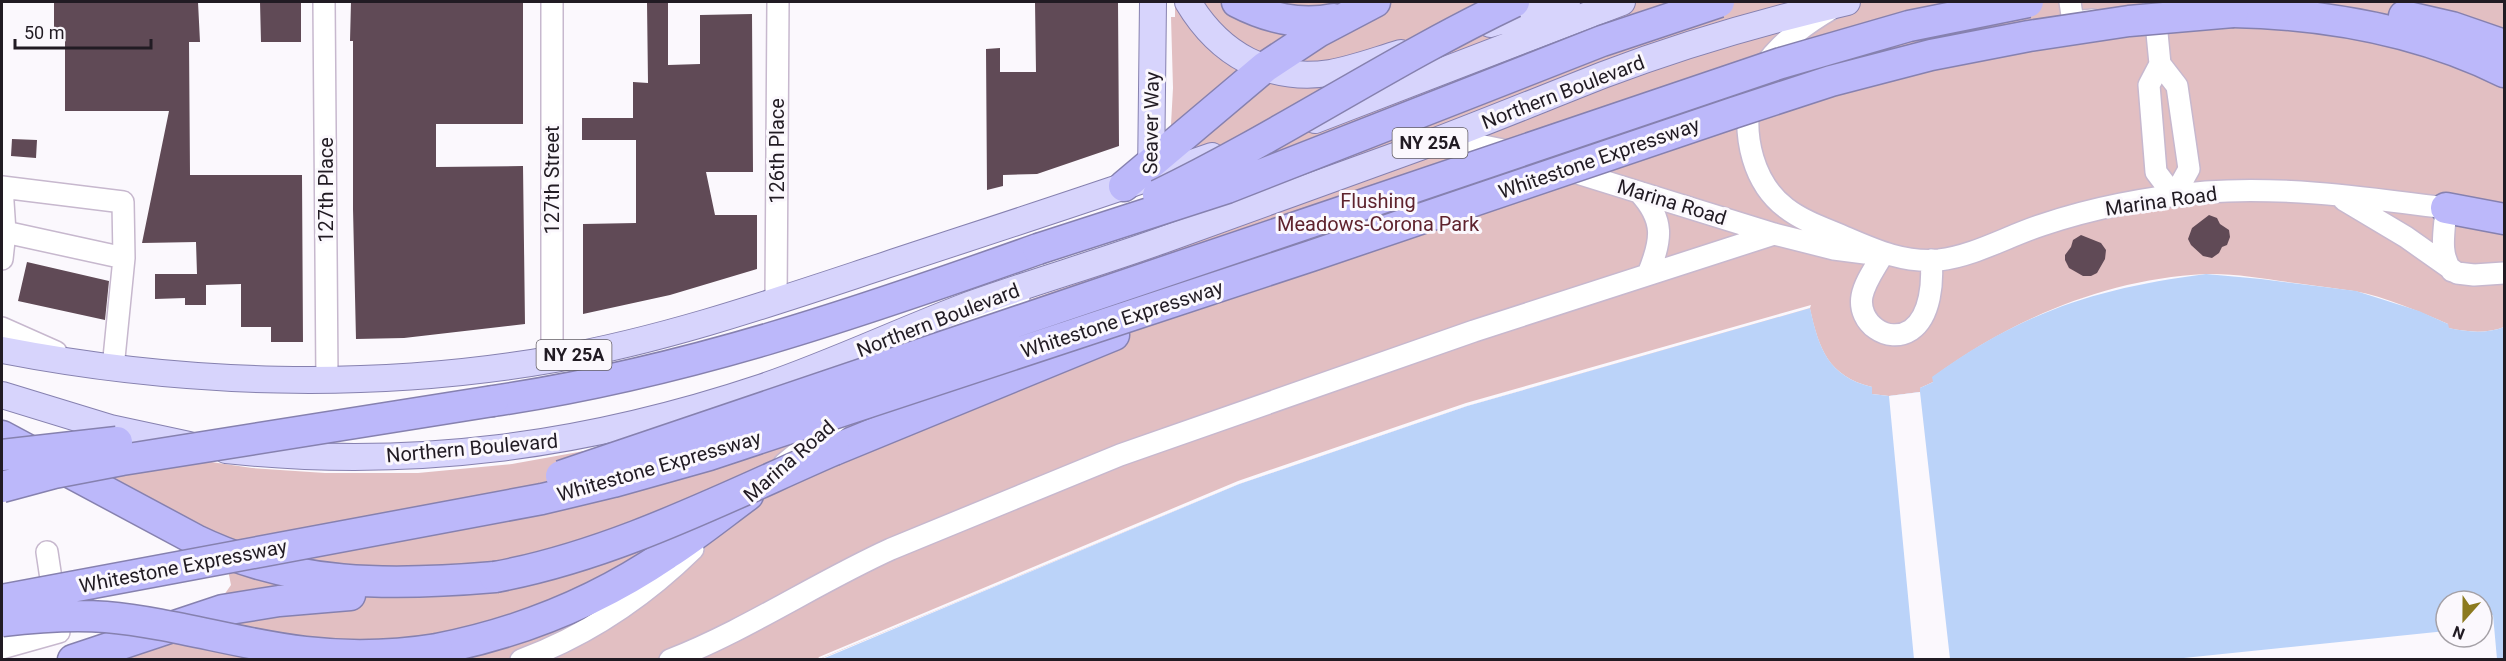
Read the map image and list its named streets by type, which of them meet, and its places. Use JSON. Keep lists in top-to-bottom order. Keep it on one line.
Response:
{"streets":{"highway":["Whitestone Expressway"],"main road":["Northern Boulevard","Seaver Way","NY 25A"],"street":["126th Place","127th Street","127th Place","Marina Road"]},"crossings":[["Northern Boulevard","Seaver Way"],["Northern Boulevard","Marina Road"],["Seaver Way","NY 25A"],["NY 25A","126th Place"],["NY 25A","127th Street"],["NY 25A","127th Place"]],"parks":["Flushing Meadows-Corona Park"],"scale_bar":"50 m","north":"bottom"}
